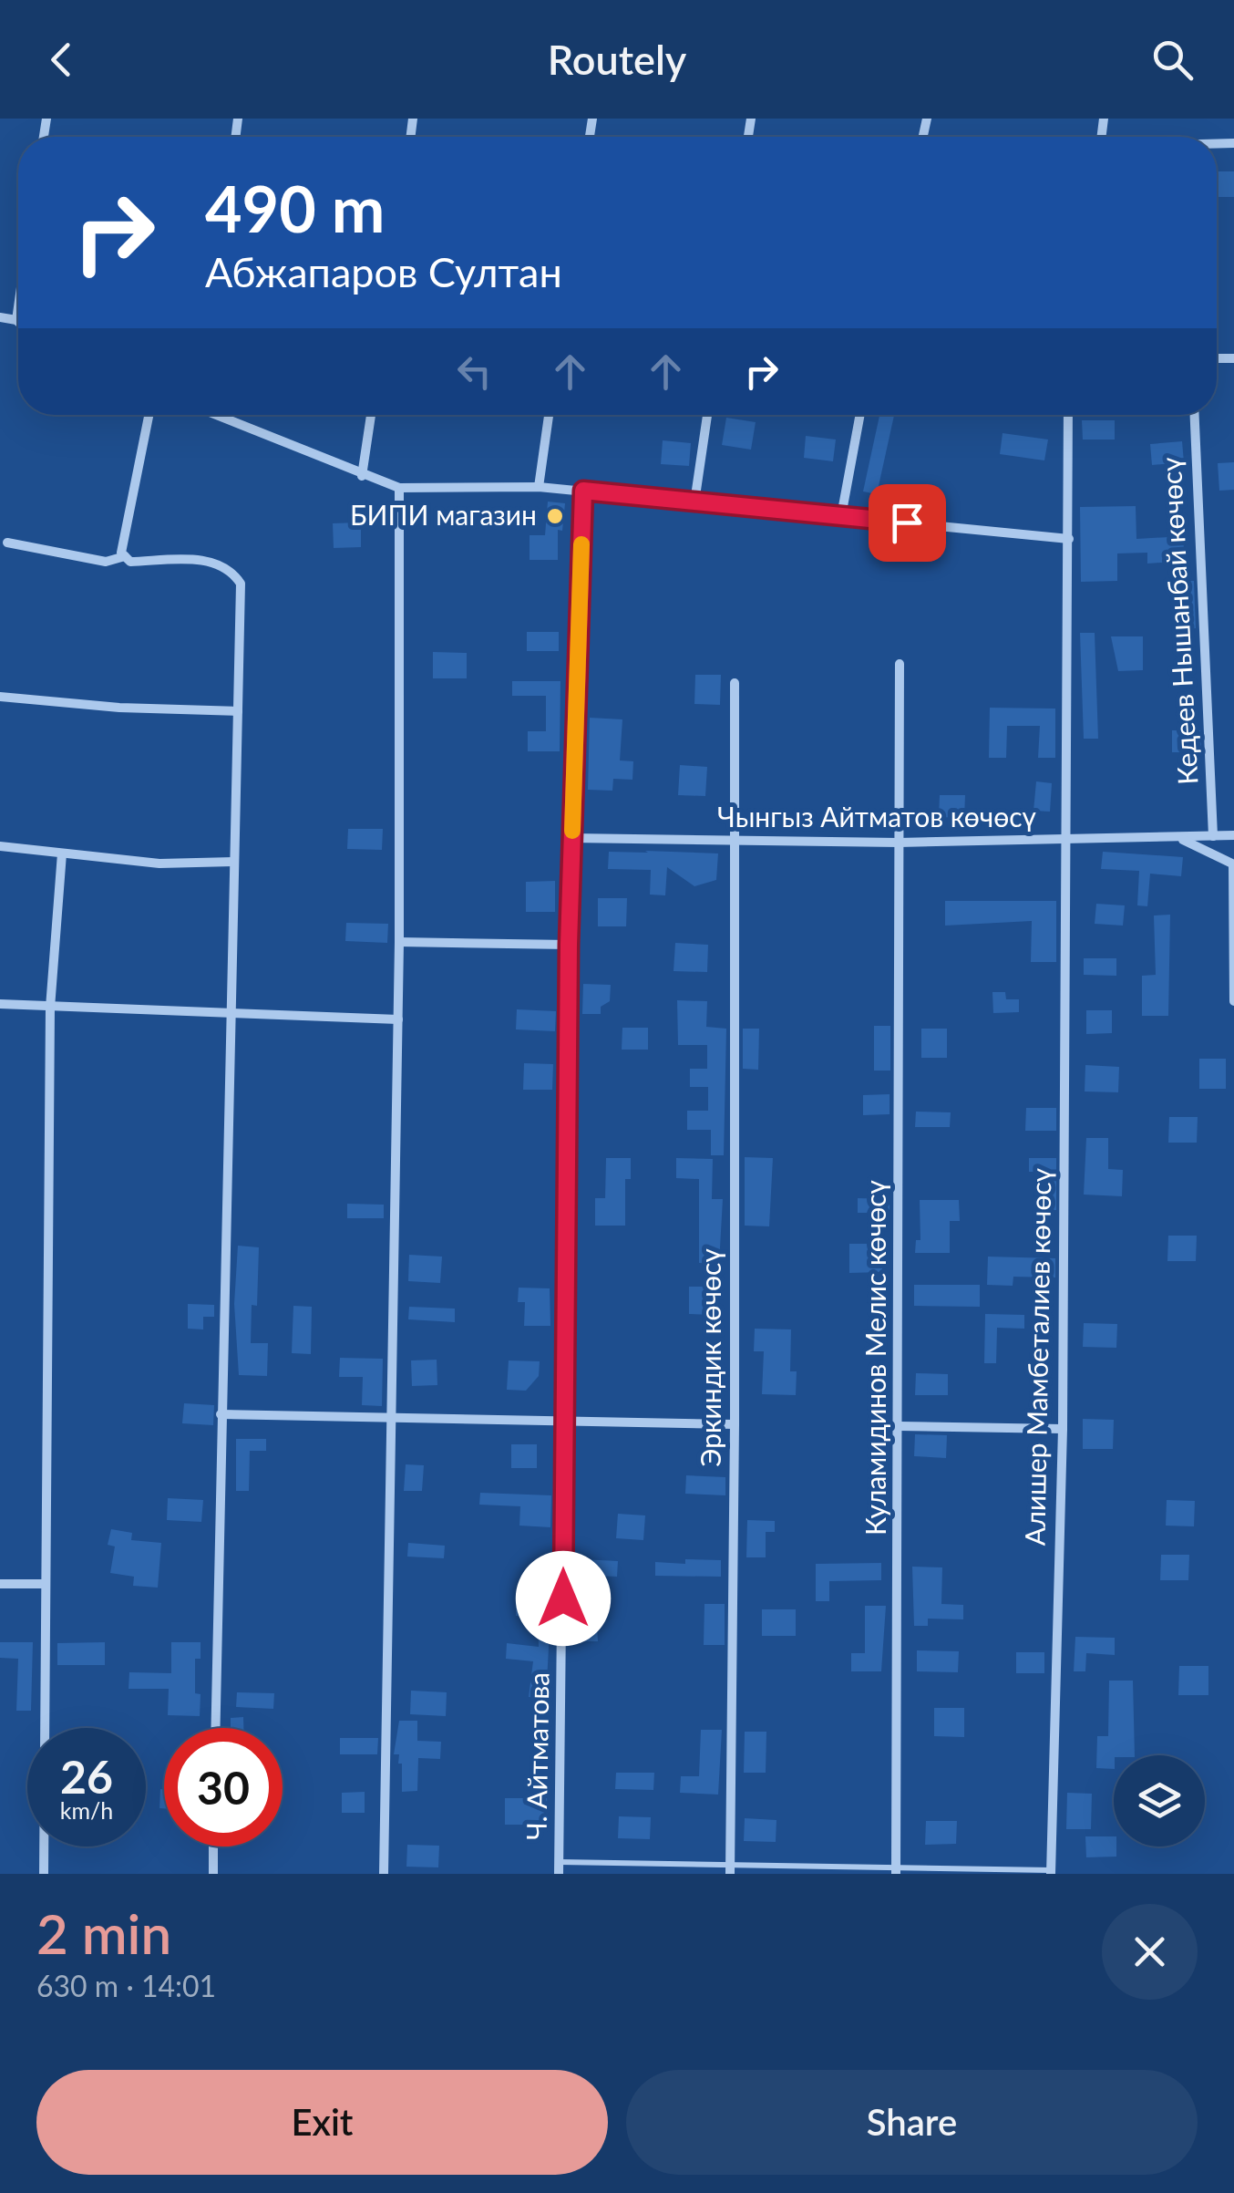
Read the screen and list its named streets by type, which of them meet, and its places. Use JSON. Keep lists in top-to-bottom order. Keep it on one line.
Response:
{"streets":{"street":["Кедеев Нышанбай көчөсү","Чынгыз Айтматов көчөсү","Алишер Мамбеталиев көчөсү","Эркиндик көчөсү","Куламидинов Мелис көчөсү","Ч. Айтматова"]},"crossings":[["Кедеев Нышанбай көчөсү","Чынгыз Айтматов көчөсү"],["Чынгыз Айтматов көчөсү","Алишер Мамбеталиев көчөсү"],["Чынгыз Айтматов көчөсү","Эркиндик көчөсү"],["Чынгыз Айтматов көчөсү","Куламидинов Мелис көчөсү"],["Чынгыз Айтматов көчөсү","Ч. Айтматова"]],"places":["БИПИ магазин"],"page":{"header":"Routely","turn":["490 m","Абжапаров Султан"],"speed":"26 km/h","limit":"30","heading":["2 min","630 m · 14:01"],"buttons":["Exit","Share"]}}
